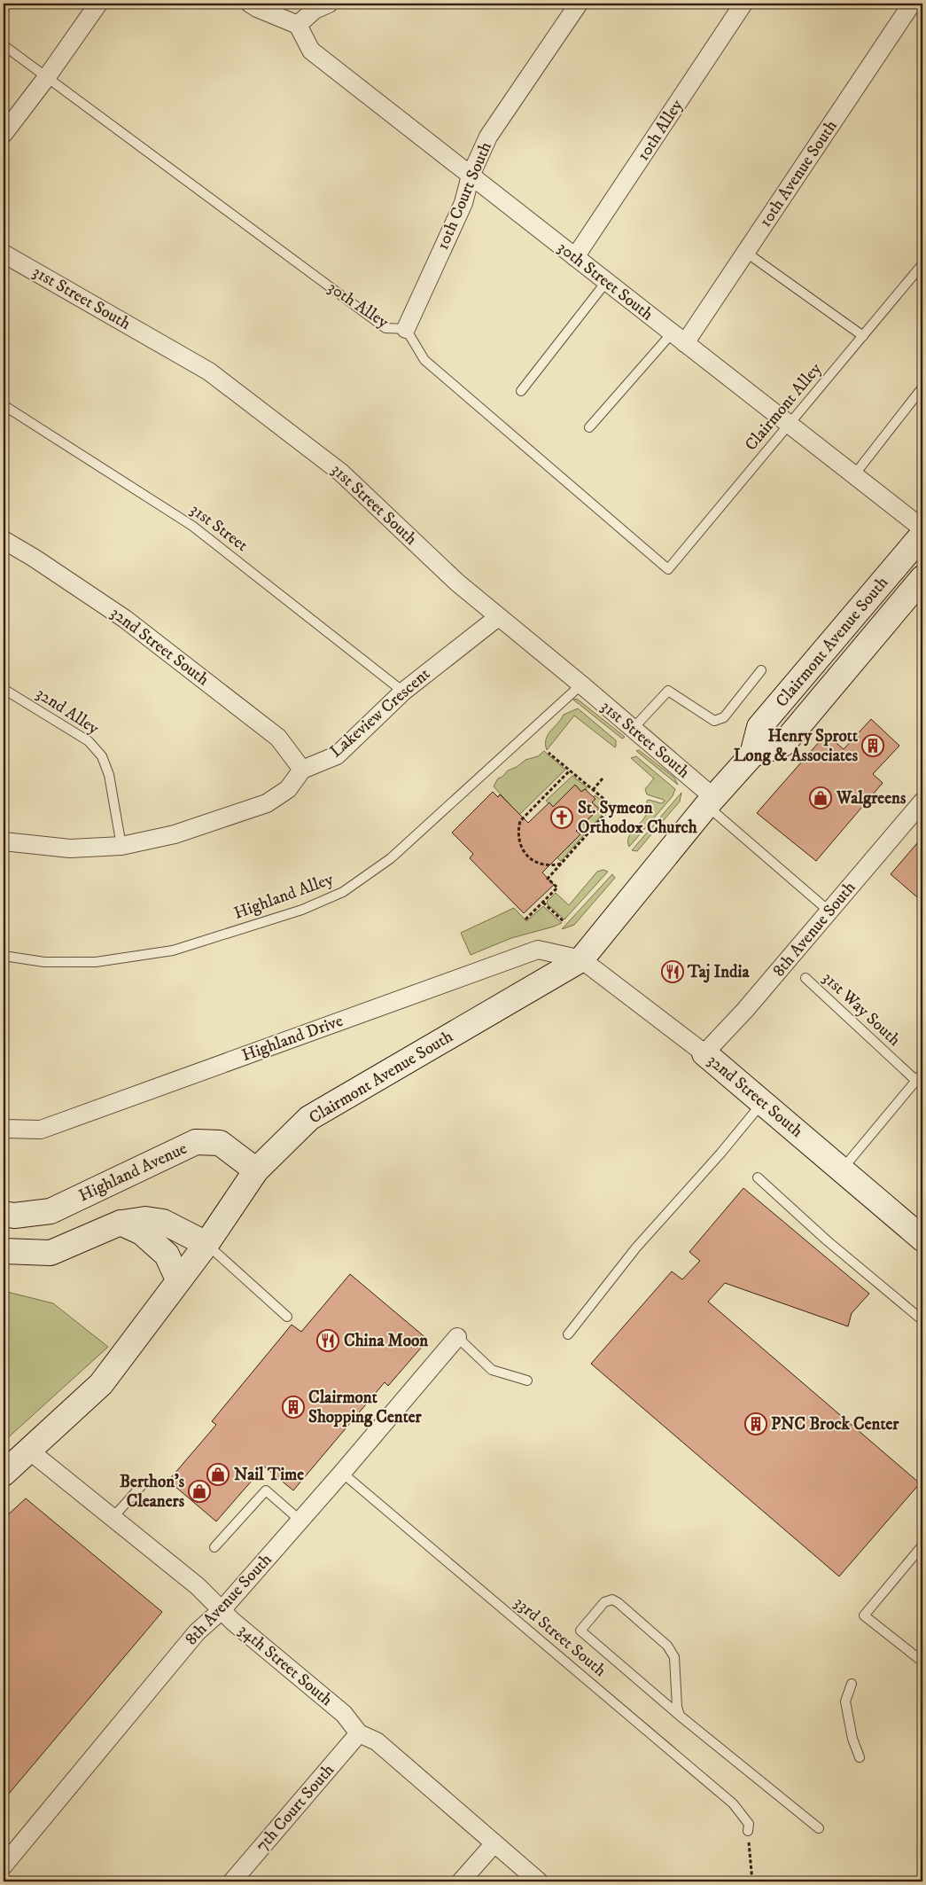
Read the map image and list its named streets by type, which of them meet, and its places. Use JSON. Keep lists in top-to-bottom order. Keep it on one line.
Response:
{"streets":{"street":["10th Alley","10th Avenue South","10th Court South","30th Street South","31st Street South","Clairmont Avenue South","32nd Street South","Lakeview Crescent","8th Avenue South","Highland Drive","Highland Avenue","34th Street South","7th Court South"],"lane":["30th Alley","Clairmont Alley","31st Street","32nd Alley","Highland Alley","31st Way South","33rd Street South"]},"crossings":[["10th Alley","30th Street South"],["10th Avenue South","30th Street South"],["10th Court South","30th Street South"],["10th Court South","30th Alley"],["30th Street South","Clairmont Alley"],["31st Street South","Clairmont Avenue South"],["31st Street South","Lakeview Crescent"],["31st Street South","Highland Alley"],["30th Alley","Clairmont Alley"],["31st Street","Lakeview Crescent"],["Clairmont Avenue South","32nd Street South"],["Clairmont Avenue South","Highland Drive"],["Clairmont Avenue South","Highland Avenue"],["Clairmont Avenue South","34th Street South"],["32nd Street South","Lakeview Crescent"],["32nd Street South","8th Avenue South"],["32nd Street South","Highland Drive"],["8th Avenue South","33rd Street South"],["8th Avenue South","34th Street South"],["34th Street South","7th Court South"]],"places":{"building":["Henry Sprott Long & Associates","Clairmont Shopping Center","PNC Brock Center"],"shop":["Walgreens","Nail Time","Berthon's Cleaners"],"church":["St. Symeon Orthodox Church"],"restaurant":["Taj India","China Moon"]}}
